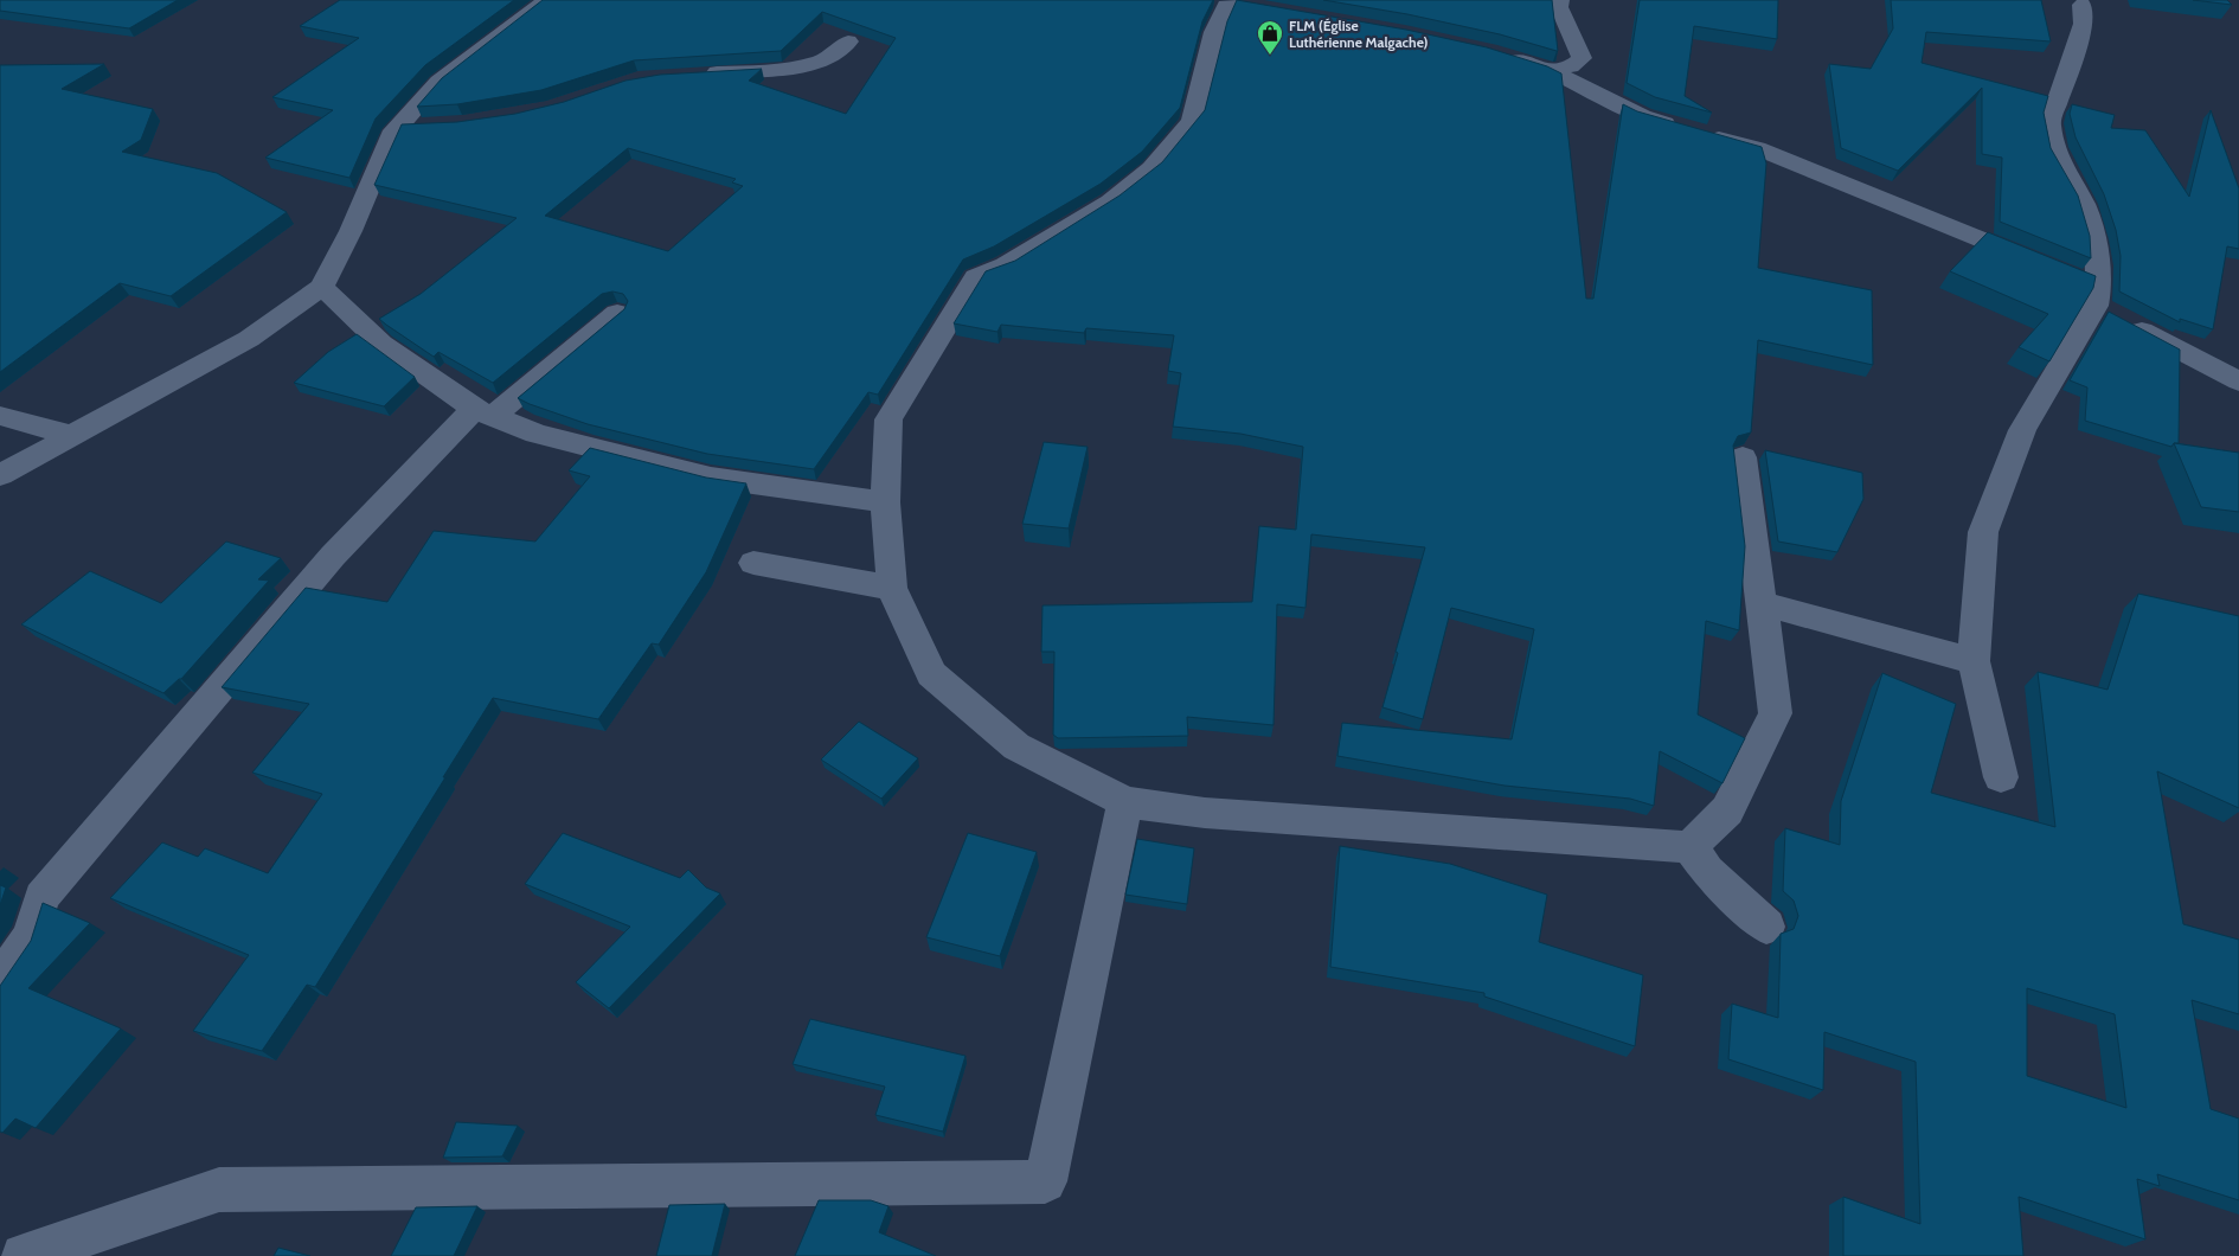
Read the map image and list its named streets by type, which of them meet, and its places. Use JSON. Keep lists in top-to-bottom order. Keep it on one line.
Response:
{"places":{"shop":["FLM (Église Luthérienne Malgache)"]}}
